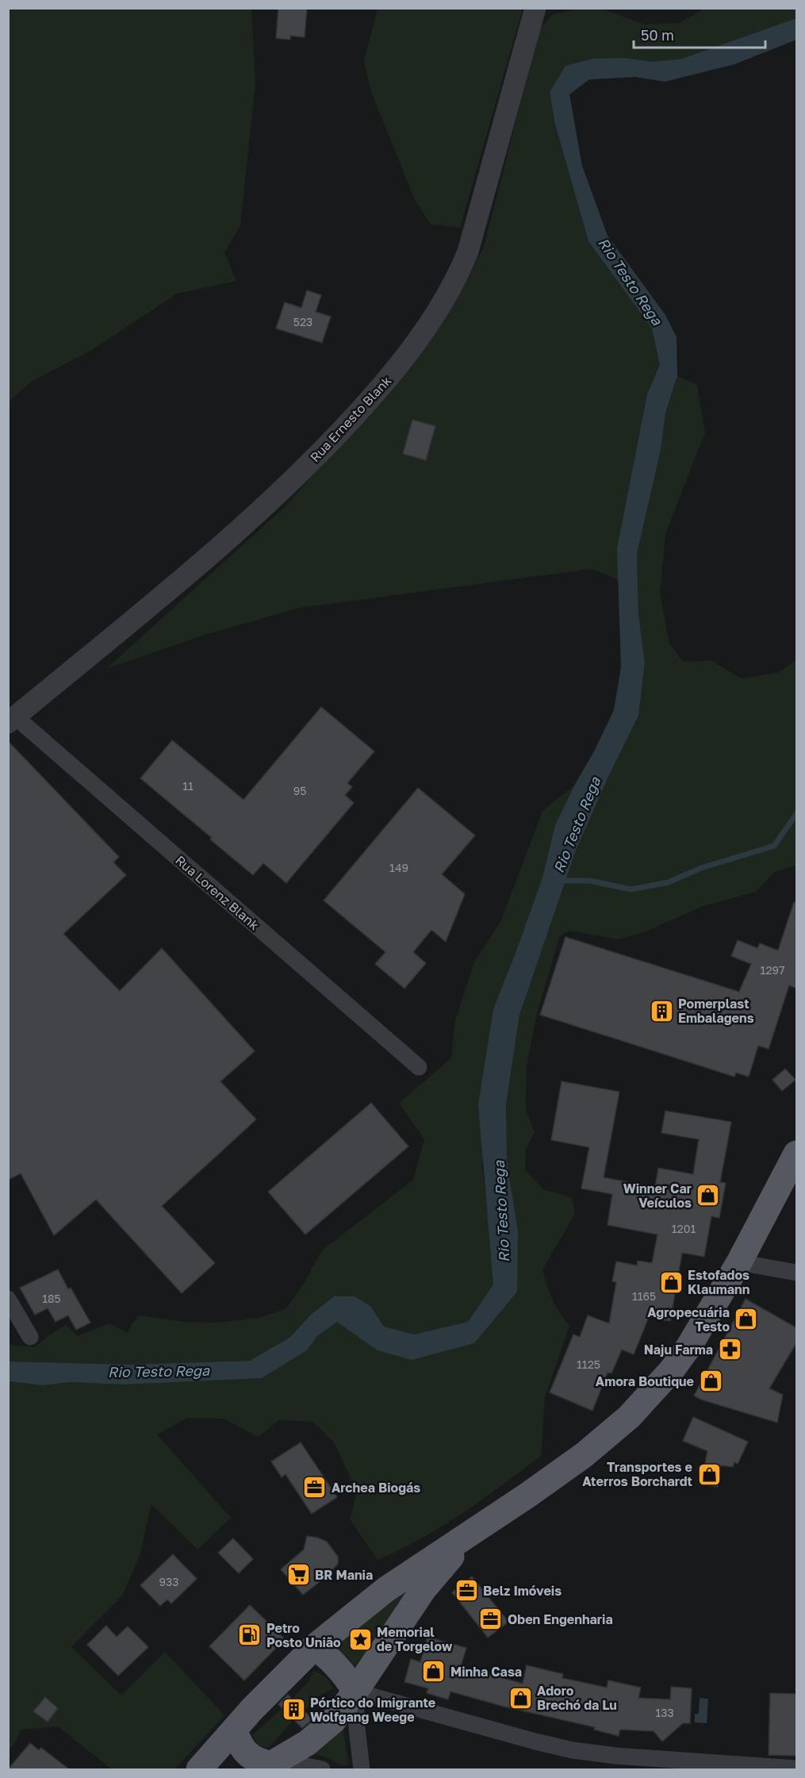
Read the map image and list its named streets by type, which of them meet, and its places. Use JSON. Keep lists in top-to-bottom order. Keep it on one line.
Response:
{"streets":{"street":["Rua Ernesto Blank","Rua Lorenz Blank"]},"crossings":[["Rua Ernesto Blank","Rua Lorenz Blank"]],"water":["Rio Testo Rega"],"places":{"building":["Pomerplast Embalagens","Pórtico do Imigrante Wolfgang Weege"],"shop":["Winner Car Veículos","Estofados Klaumann","Agropecuária Testo","Amora Boutique","Transportes e Aterros Borchardt","Minha Casa","Adoro Brechó da Lu"],"pharmacy":["Naju Farma"],"office":["Archea Biogás","Belz Imóveis","Oben Engenharia"],"supermarket":["BR Mania"],"fuel station":["Petro Posto União"],"place":["Memorial de Torgelow"]},"house_numbers":["523","11","95","149","1297","1201","1165","185","1125","933","133"],"scale_bar":"50 m"}
